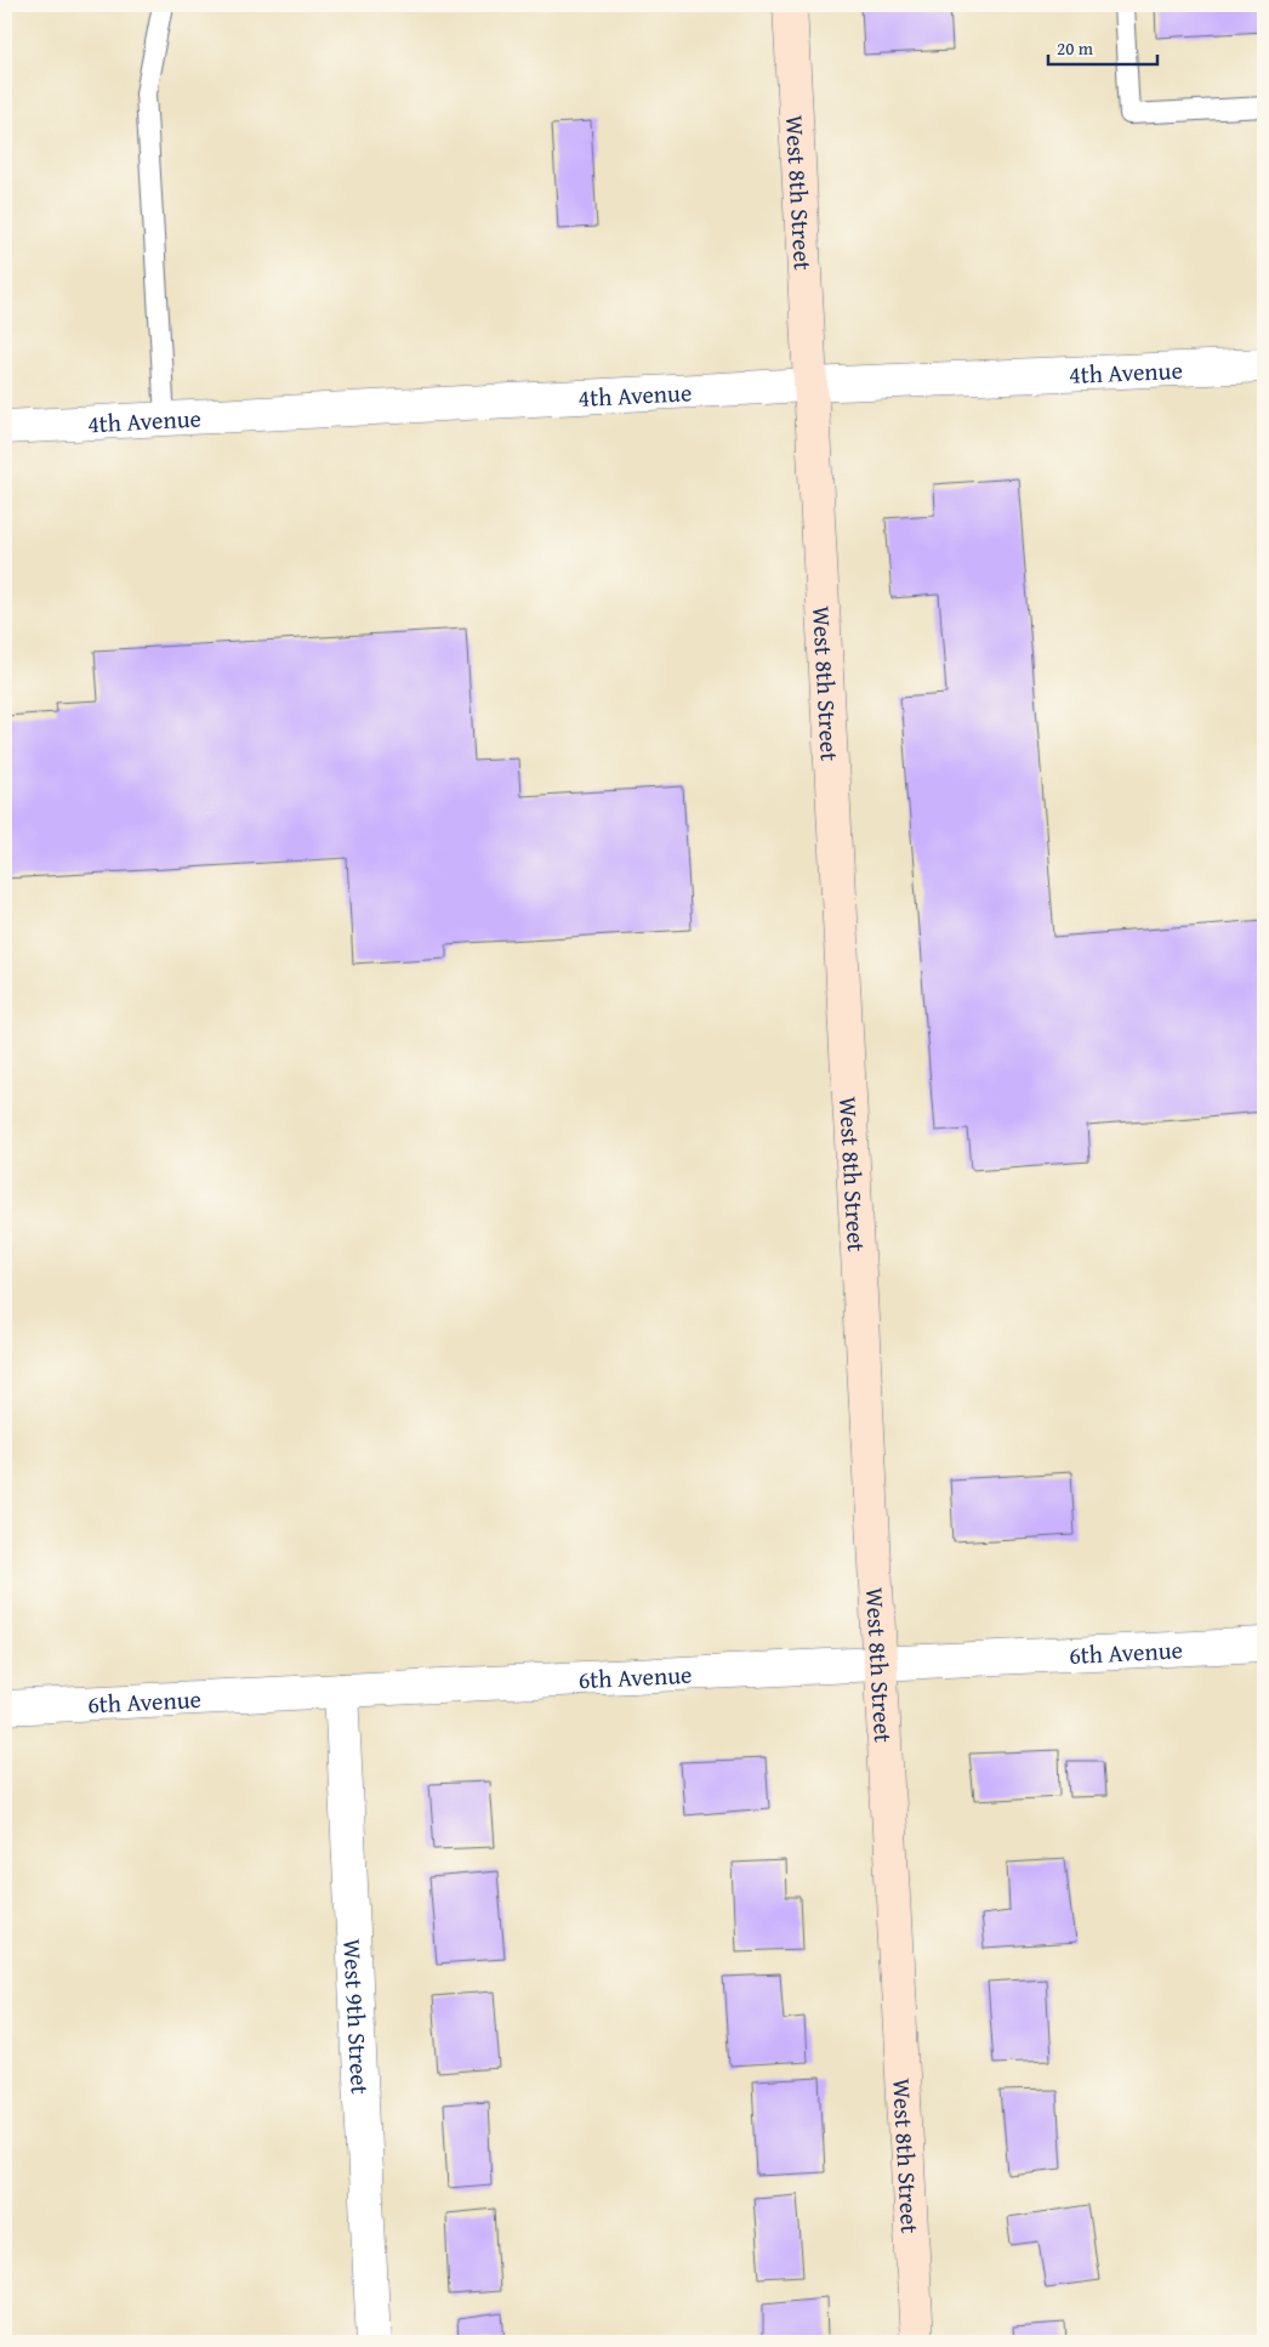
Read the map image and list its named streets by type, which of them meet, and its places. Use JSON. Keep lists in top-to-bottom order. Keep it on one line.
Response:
{"streets":{"street":["West 8th Street","4th Avenue","6th Avenue","West 9th Street"]},"crossings":[["West 8th Street","4th Avenue"],["West 8th Street","6th Avenue"],["6th Avenue","West 9th Street"]],"scale_bar":"20 m"}
